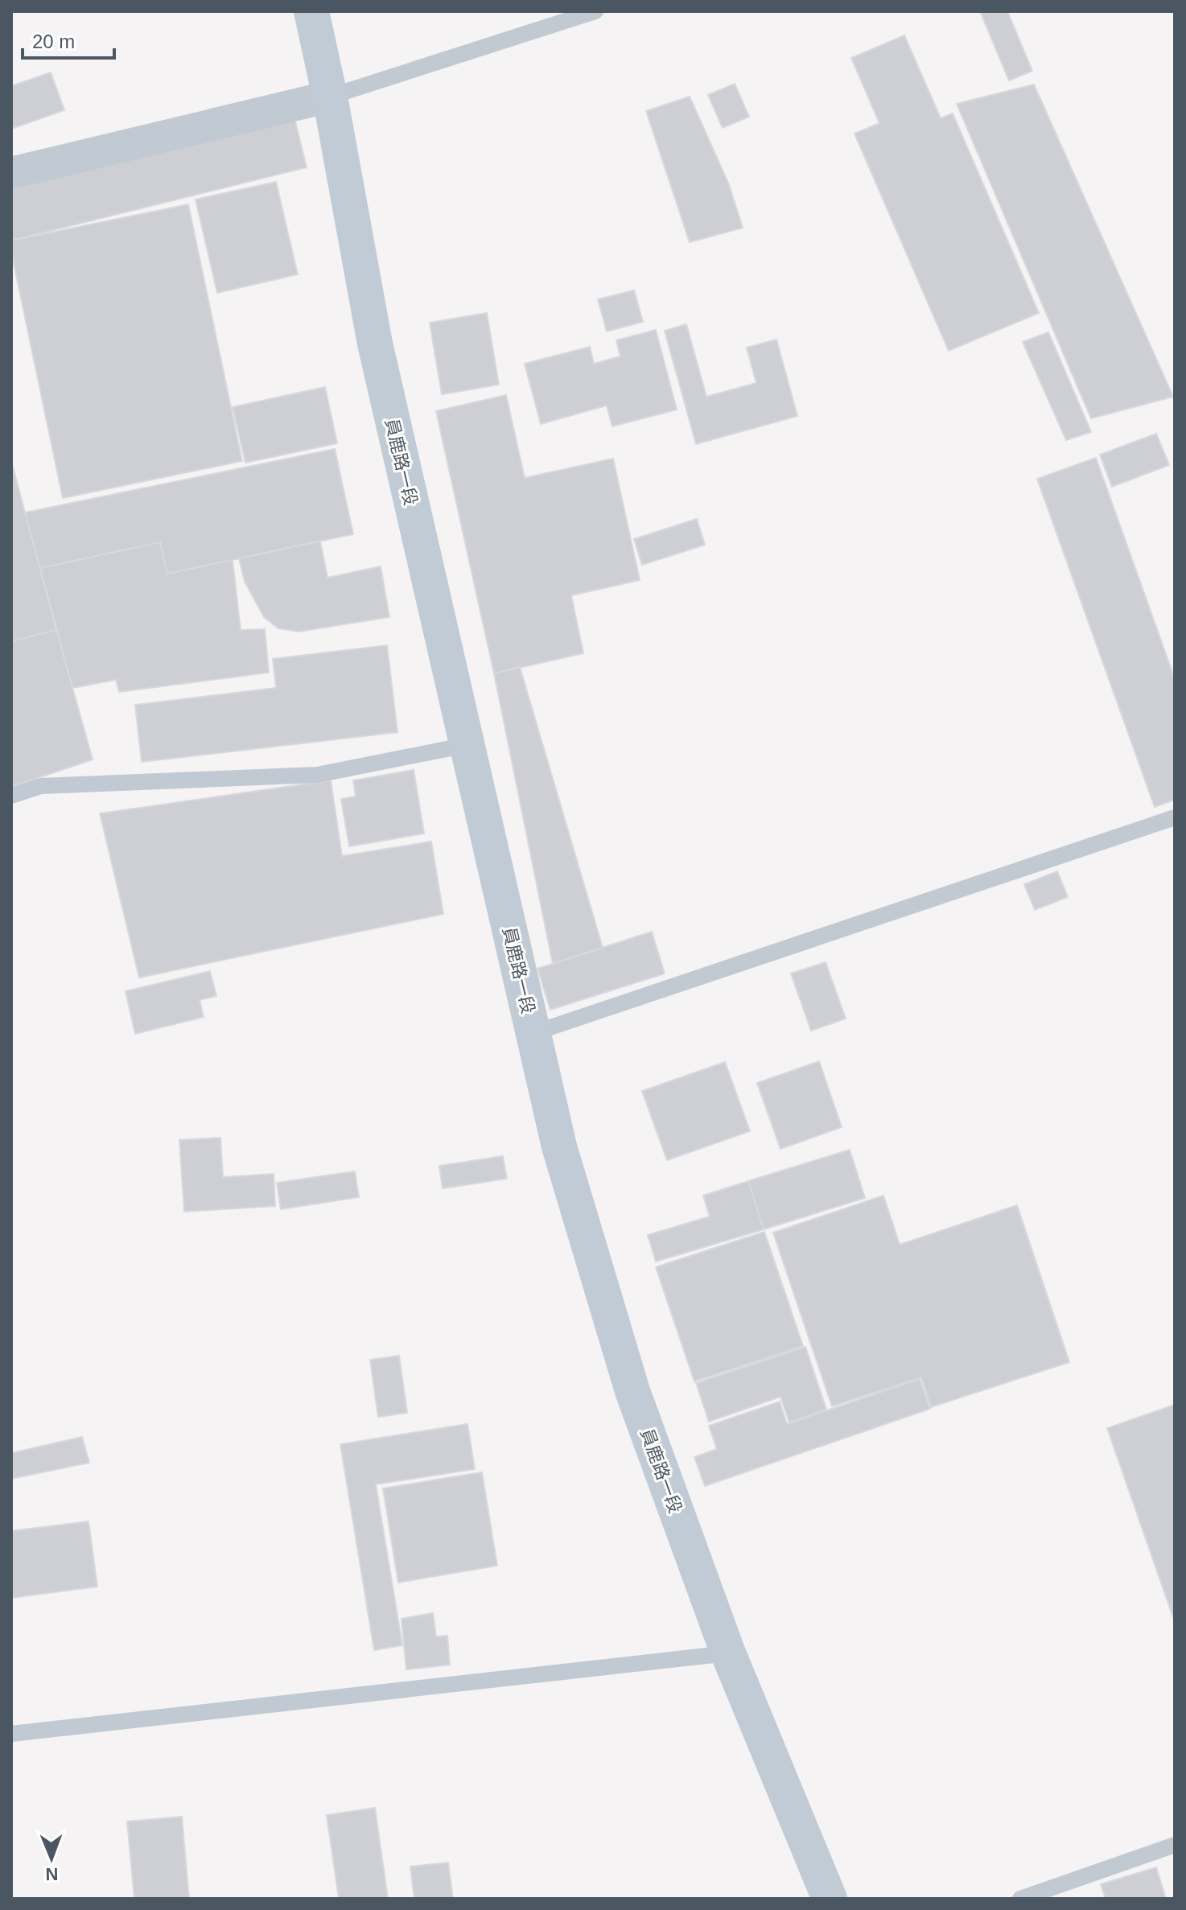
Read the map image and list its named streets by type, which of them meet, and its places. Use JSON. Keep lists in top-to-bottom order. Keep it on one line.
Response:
{"streets":{"main road":["員鹿路一段"]},"scale_bar":"20 m","north":"bottom"}
